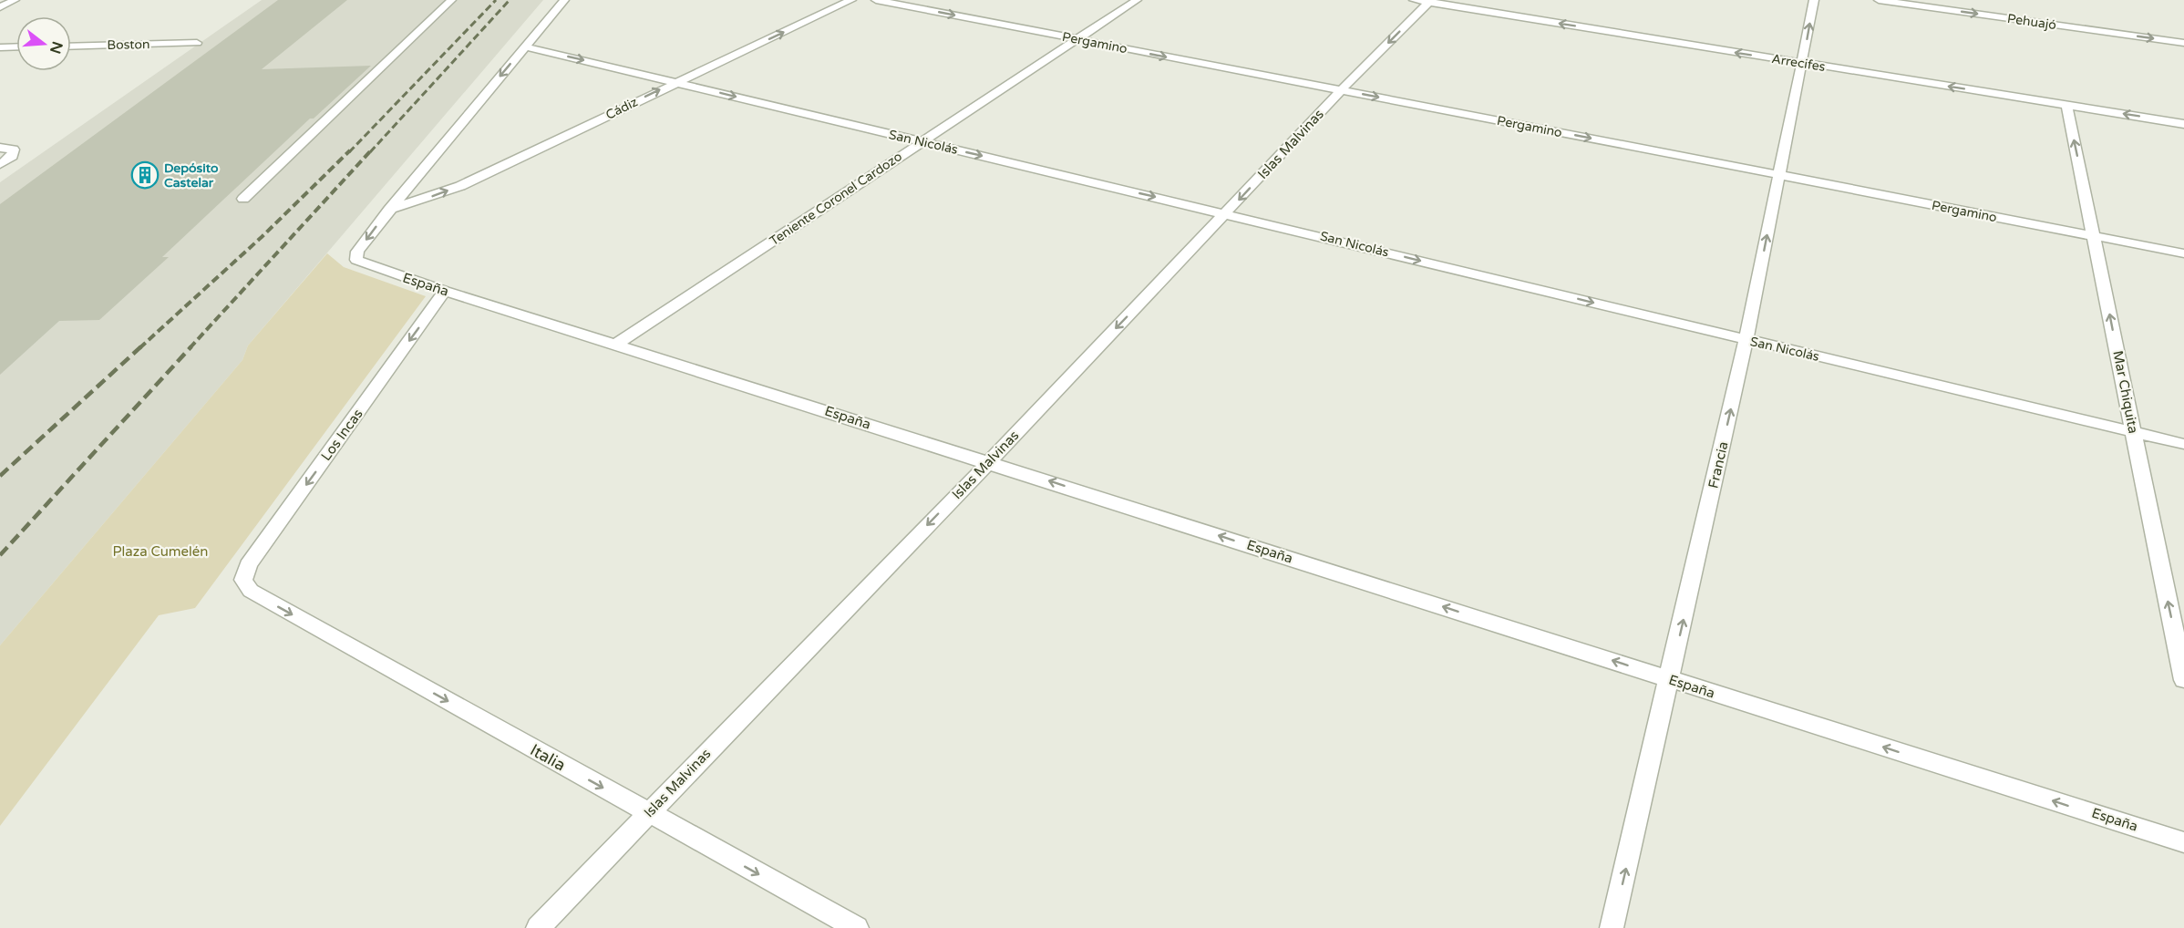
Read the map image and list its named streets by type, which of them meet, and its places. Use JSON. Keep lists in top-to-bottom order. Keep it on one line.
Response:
{"streets":{"street":["Pehuajó","Pergamino","Boston","Arrecifes","Cádiz","San Nicolás","Islas Malvinas","Teniente Coronel Cardozo","España","Mar Chiquita","Los Incas","Francia","Italia"]},"crossings":[["Pergamino","Islas Malvinas"],["Pergamino","Teniente Coronel Cardozo"],["Pergamino","Mar Chiquita"],["Pergamino","Francia"],["Arrecifes","Islas Malvinas"],["Arrecifes","Mar Chiquita"],["Arrecifes","Francia"],["Cádiz","San Nicolás"],["Cádiz","España"],["San Nicolás","Islas Malvinas"],["San Nicolás","Teniente Coronel Cardozo"],["San Nicolás","Mar Chiquita"],["San Nicolás","Francia"],["Islas Malvinas","España"],["Islas Malvinas","Italia"],["Teniente Coronel Cardozo","España"],["España","Los Incas"],["España","Francia"],["Los Incas","Italia"]],"one_way":["Pehuajó","Pergamino","Arrecifes","Cádiz","San Nicolás","Islas Malvinas","España","Mar Chiquita","Los Incas","Francia","Italia"],"parks":["Plaza Cumelén"],"places":{"building":["Depósito Castelar"]},"north":"right"}
